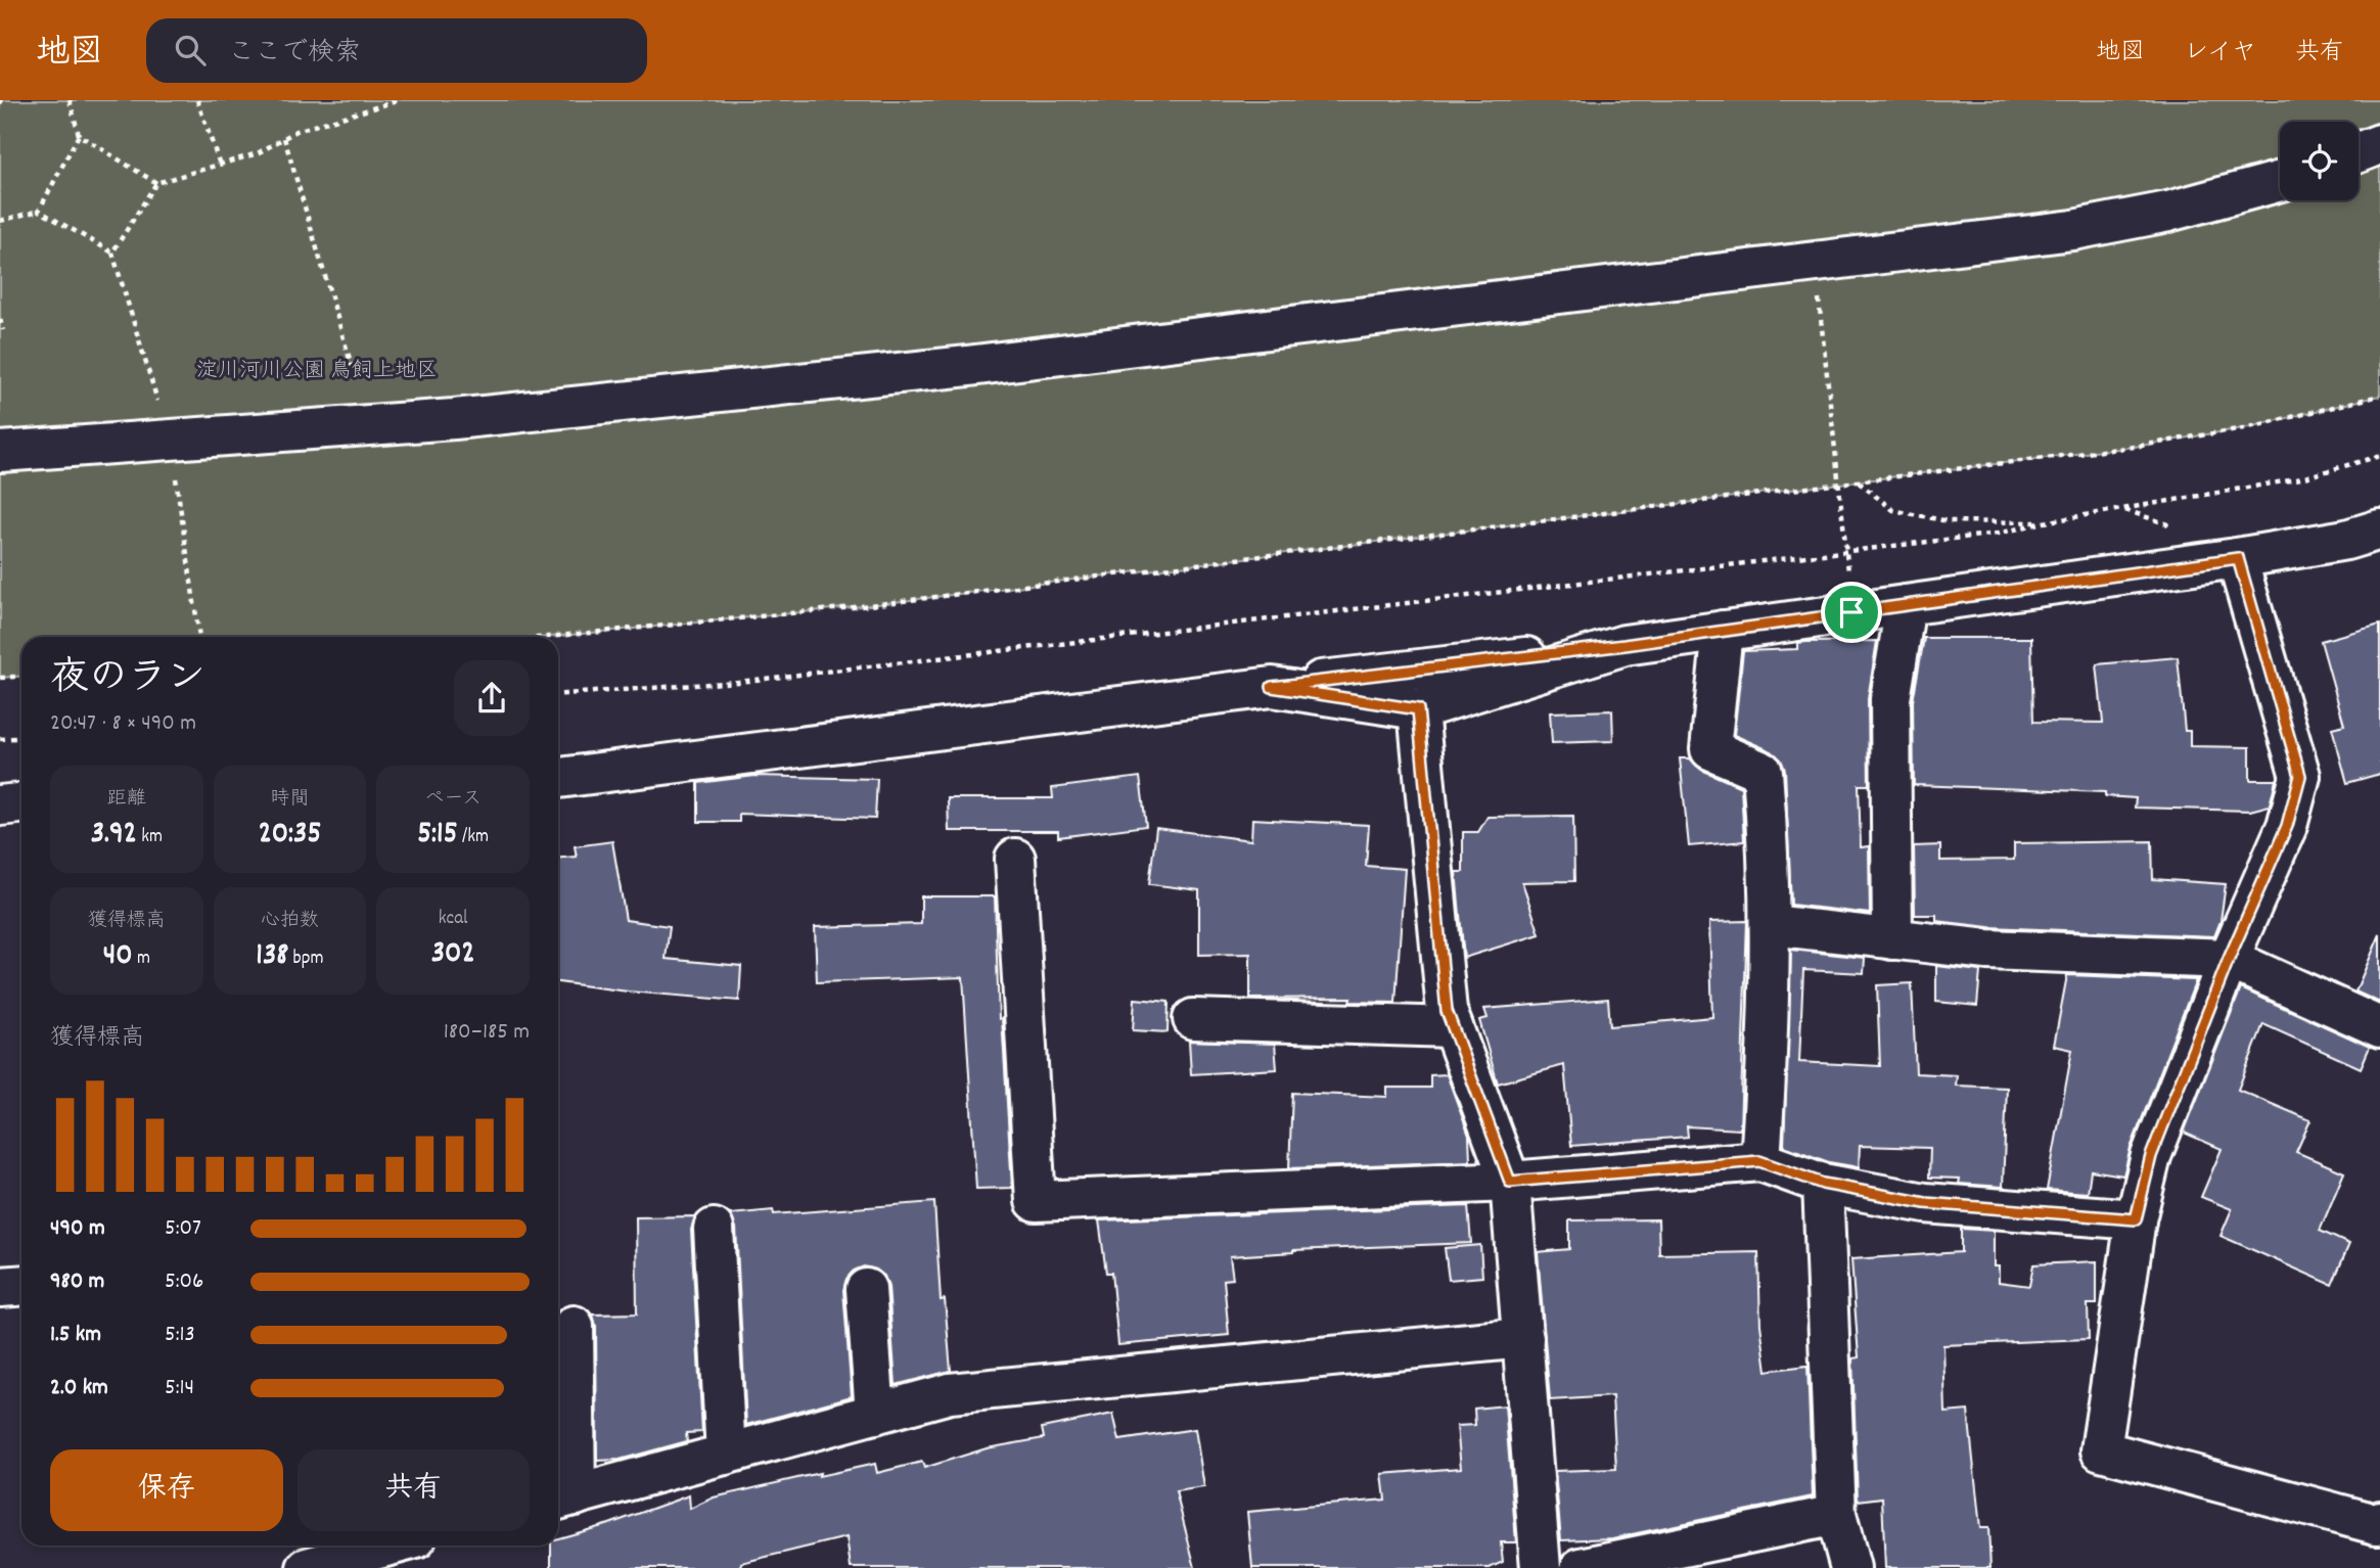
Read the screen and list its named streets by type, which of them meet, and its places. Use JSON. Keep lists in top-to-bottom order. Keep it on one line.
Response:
{"parks":["淀川河川公園 鳥飼上地区"],"page":{"header":"地図","search":"ここで検索","nav":["地図","レイヤ","共有"],"heading":["夜のラン","20:47 · 8 × 490 m"],"stats":[["距離","3.92 km"],["時間","20:35"],["ペース","5:15 /km"],["獲得標高","40 m"],["心拍数","138 bpm"],["kcal","302"]],"chart":["獲得標高","180–185 m"],"list":[{"name":"490 m","note":"5:07"},{"name":"980 m","note":"5:06"},{"name":"1.5 km","note":"5:13"},{"name":"2.0 km","note":"5:14"}],"buttons":["保存","共有"]}}
